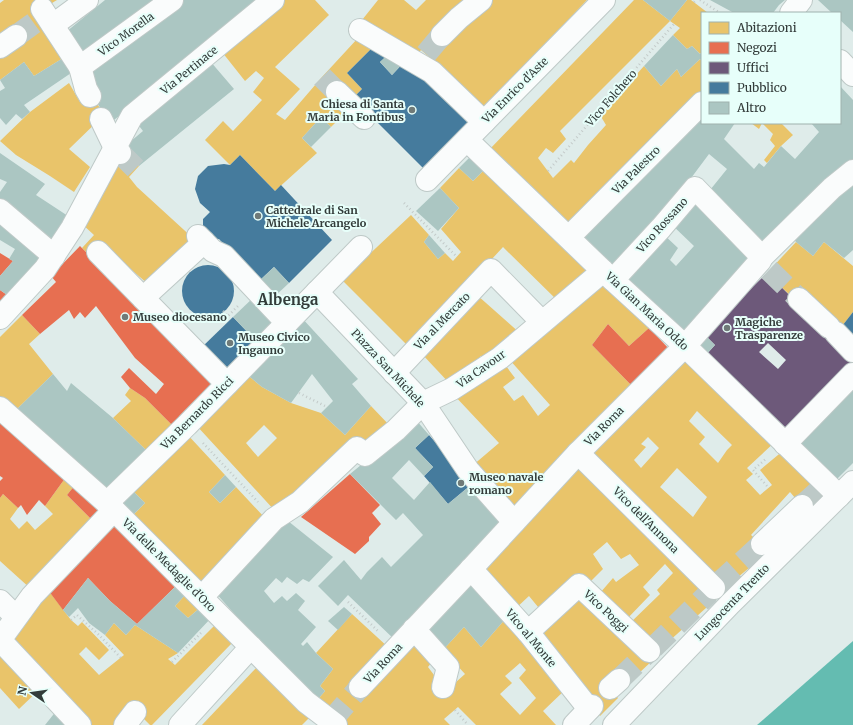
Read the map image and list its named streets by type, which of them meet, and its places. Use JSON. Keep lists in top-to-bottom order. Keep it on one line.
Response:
{"streets":{"street":["Vico Morella","Via Pertinace","Via Enrico d'Aste","Via Palestro","Vico Rossano","Via Gian Maria Oddo","Via al Mercato","Piazza San Michele","Via Cavour","Via Bernardo Ricci","Via Roma","Vico dell'Annona","Via delle Medaglie d'Oro","Lungocenta Trento","Vico Poggi","Vico al Monte"],"path":["Vico Folchero"]},"crossings":[["Via Enrico d'Aste","Via Gian Maria Oddo"],["Via Palestro","Via Gian Maria Oddo"],["Vico Rossano","Via Gian Maria Oddo"],["Vico Rossano","Via Cavour"],["Vico Rossano","Via Roma"],["Via Gian Maria Oddo","Via Cavour"],["Via Gian Maria Oddo","Via Roma"],["Via Gian Maria Oddo","Lungocenta Trento"],["Via al Mercato","Piazza San Michele"],["Via al Mercato","Via Cavour"],["Piazza San Michele","Via Cavour"],["Piazza San Michele","Via Roma"],["Via Cavour","Via delle Medaglie d'Oro"],["Via Bernardo Ricci","Via delle Medaglie d'Oro"],["Via Roma","Vico dell'Annona"],["Via Roma","Vico al Monte"],["Vico Poggi","Vico al Monte"]],"districts":["Albenga"],"places":["Chiesa di Santa Maria in Fontibus","Cattedrale di San Michele Arcangelo","Museo diocesano","Magiche Trasparenze","Museo Civico Ingauno","Museo navale romano"],"legend":["Abitazioni","Negozi","Uffici","Pubblico","Altro"],"north":"left"}
